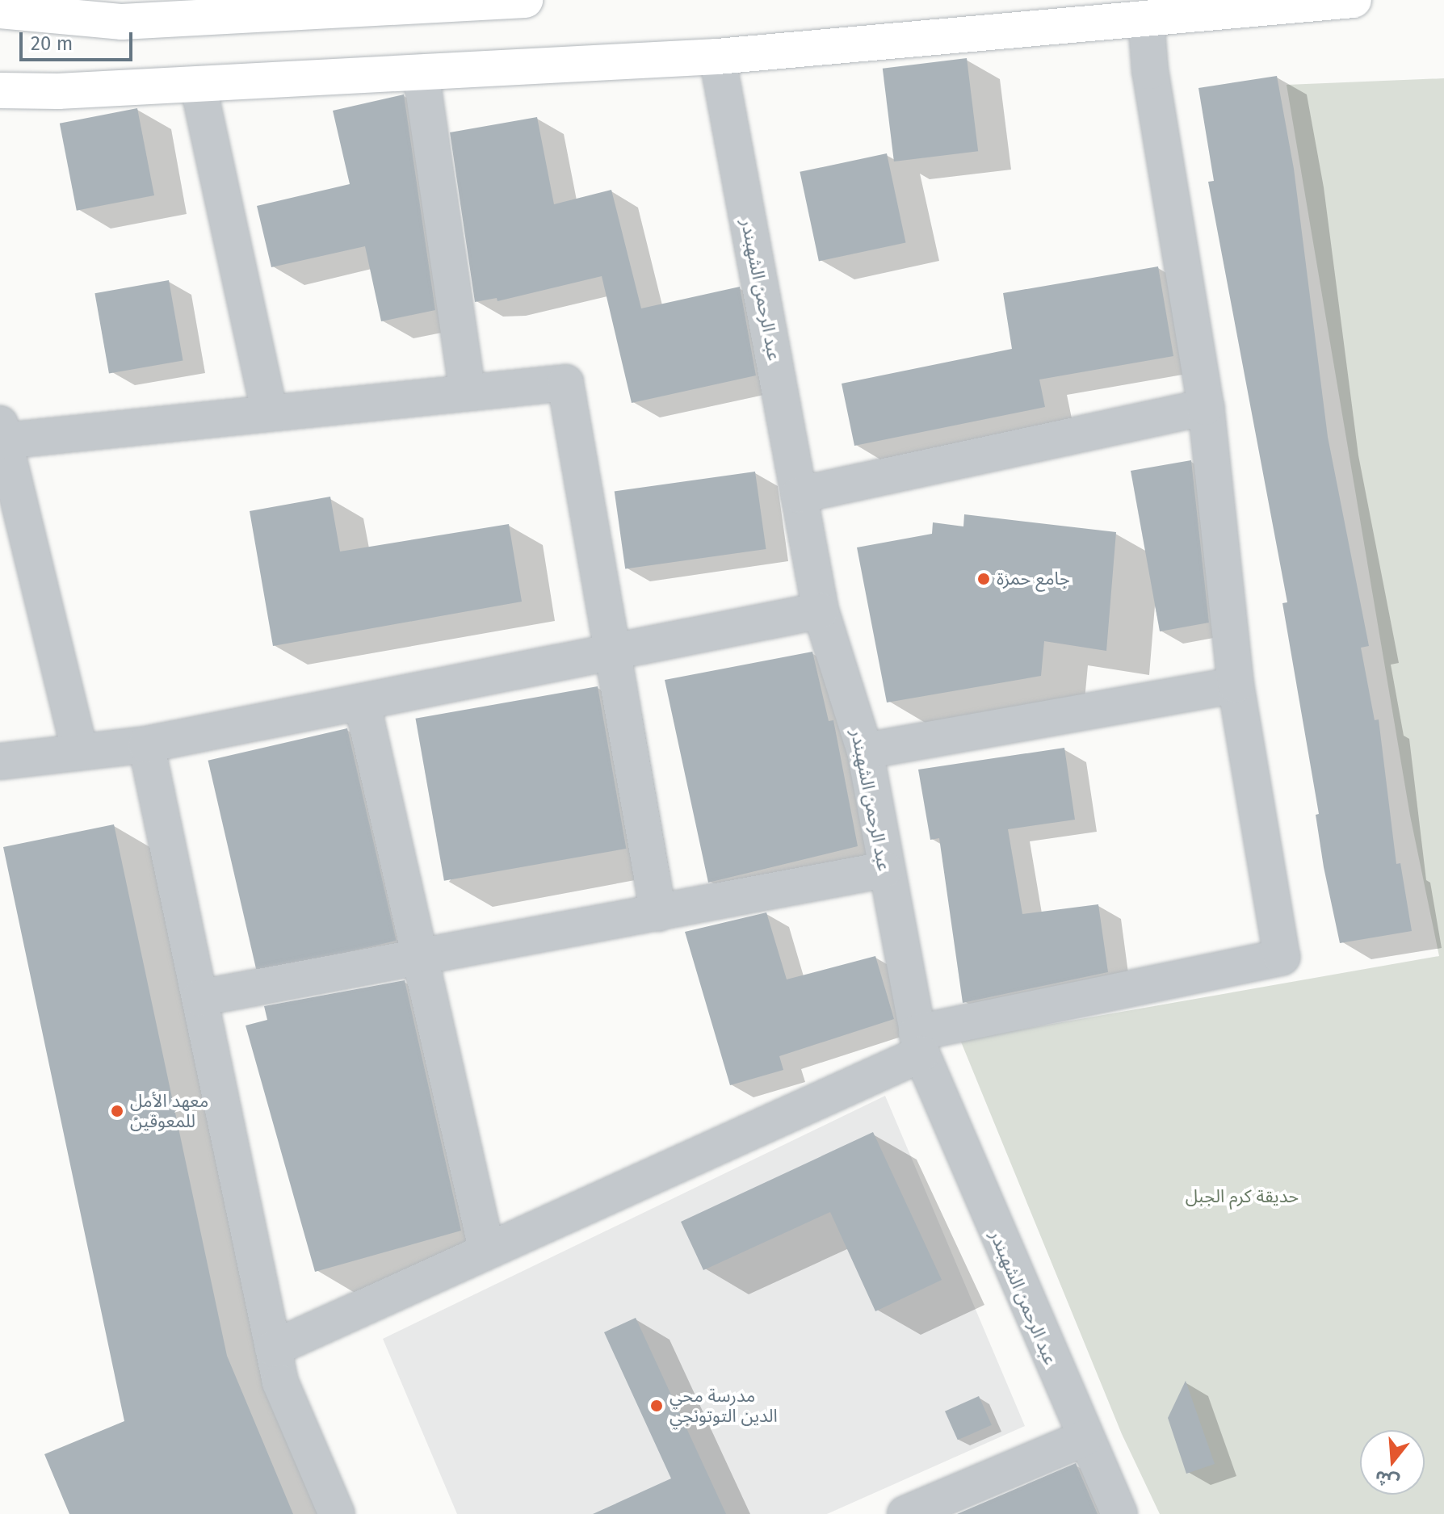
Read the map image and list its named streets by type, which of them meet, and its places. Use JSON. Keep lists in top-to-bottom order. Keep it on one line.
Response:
{"streets":{"street":["عبد الرحمن الشهبندر"]},"parks":["حديقة كرم الجبل"],"places":["جامع حمزة","معهد الأمل للمعوقين","مدرسة محي الدين التوتونجي"],"scale_bar":"20 m","north":"bottom"}
